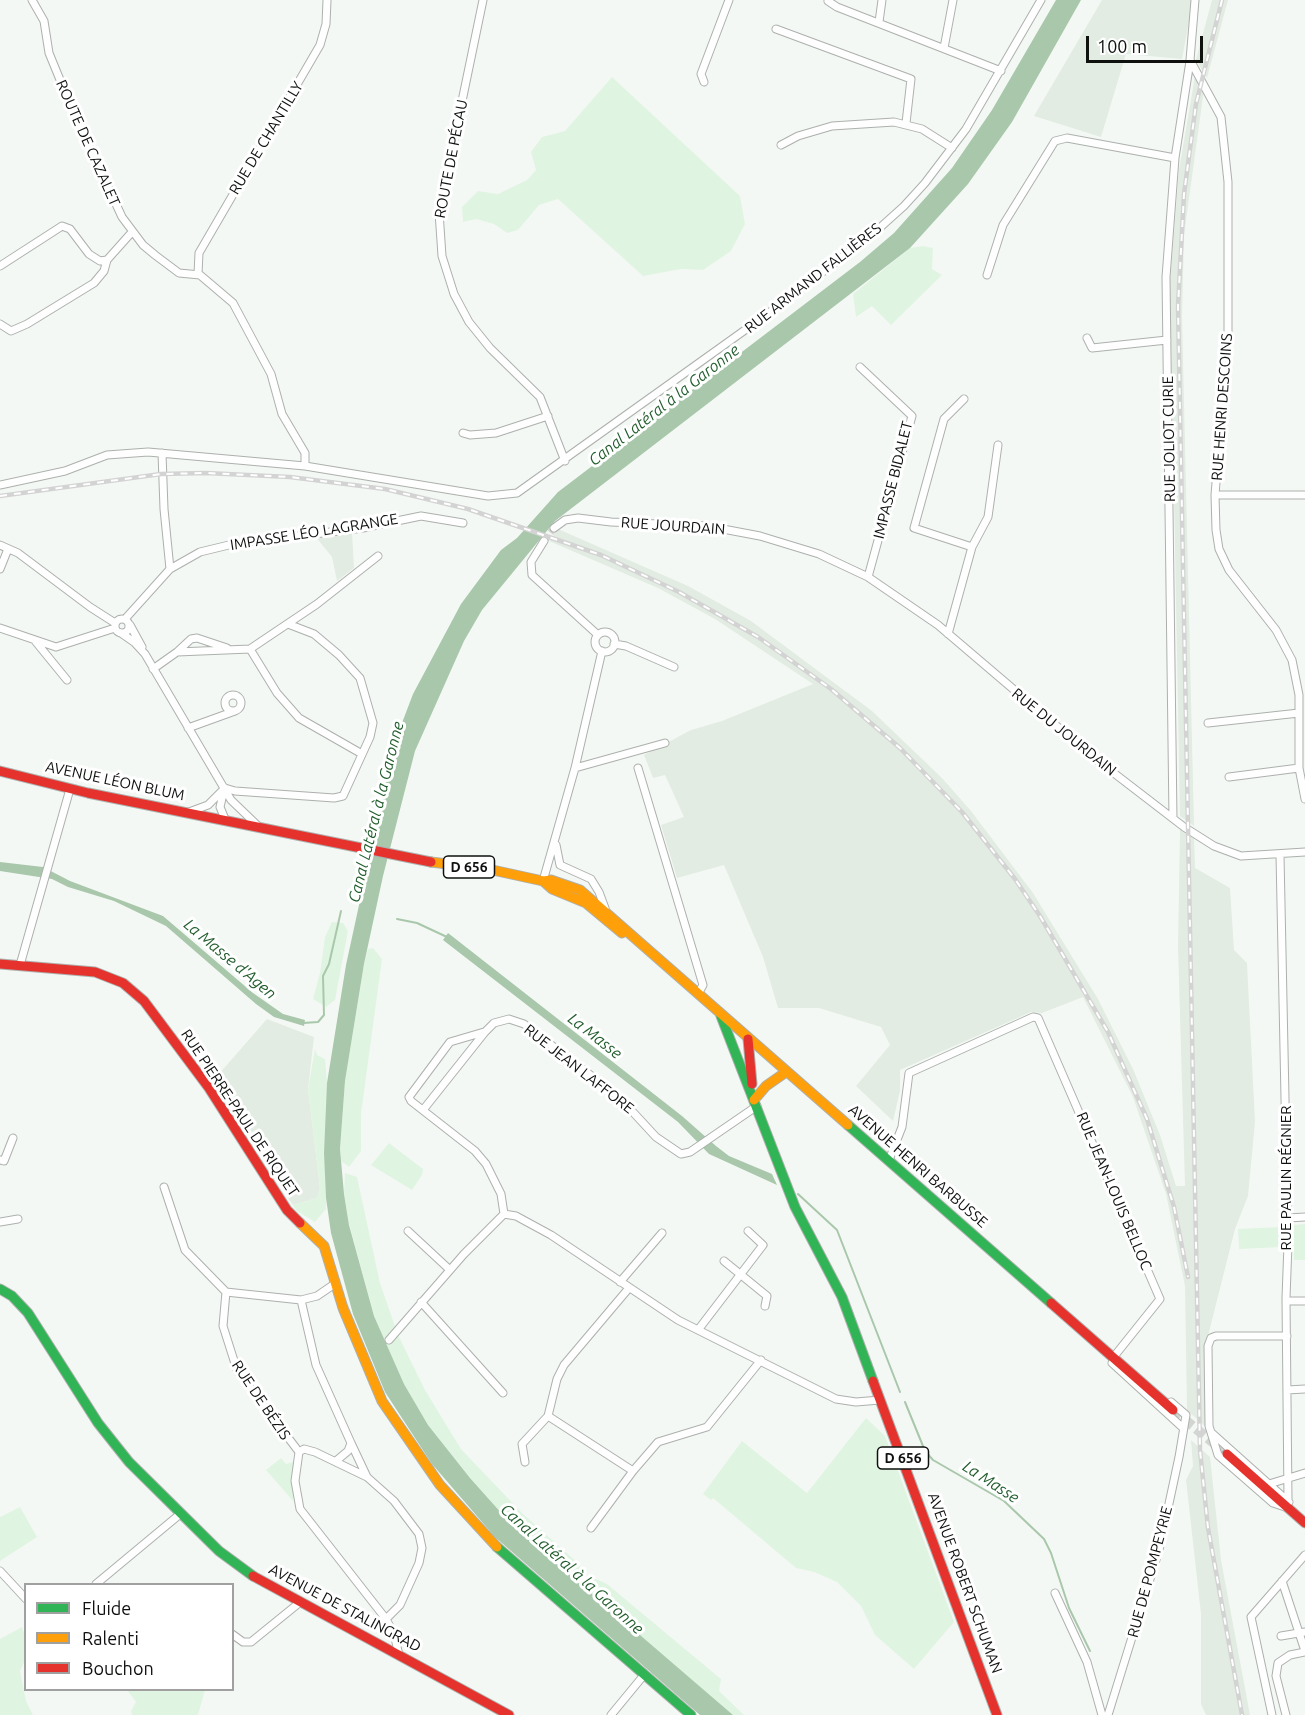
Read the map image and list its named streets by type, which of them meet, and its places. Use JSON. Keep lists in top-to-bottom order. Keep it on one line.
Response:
{"streets":{"main road":["AVENUE LÉON BLUM","D 656","RUE PIERRE-PAUL DE RIQUET","AVENUE HENRI BARBUSSE","AVENUE ROBERT SCHUMAN","AVENUE DE STALINGRAD"],"street":["RUE DE CHANTILLY","ROUTE DE CAZALET","ROUTE DE PÉCAU","RUE ARMAND FALLIÈRES","RUE HENRI DESCOINS","RUE JOLIOT CURIE","IMPASSE BIDALET","RUE JOURDAIN","IMPASSE LÉO LAGRANGE","RUE DU JOURDAIN","RUE JEAN LAFFORE","RUE PAULIN RÉGNIER","RUE JEAN-LOUIS BELLOC","RUE DE BÉZIS","RUE DE POMPEYRIE"]},"crossings":[["RUE DE CHANTILLY","ROUTE DE CAZALET"],["ROUTE DE CAZALET","RUE ARMAND FALLIÈRES"],["ROUTE DE PÉCAU","RUE ARMAND FALLIÈRES"],["RUE HENRI DESCOINS","RUE JOLIOT CURIE"],["RUE JOLIOT CURIE","RUE DU JOURDAIN"],["IMPASSE BIDALET","RUE JOURDAIN"],["RUE JOURDAIN","RUE DU JOURDAIN"],["RUE DU JOURDAIN","RUE PAULIN RÉGNIER"],["AVENUE LÉON BLUM","AVENUE HENRI BARBUSSE"],["RUE JEAN LAFFORE","AVENUE ROBERT SCHUMAN"],["AVENUE HENRI BARBUSSE","RUE JEAN-LOUIS BELLOC"],["AVENUE HENRI BARBUSSE","AVENUE ROBERT SCHUMAN"],["RUE DE BÉZIS","AVENUE DE STALINGRAD"]],"water":["Canal Latéral à la Garonne","La Masse d'Agen","La Masse"],"legend":["Fluide","Ralenti","Bouchon"],"scale_bar":"100 m"}
